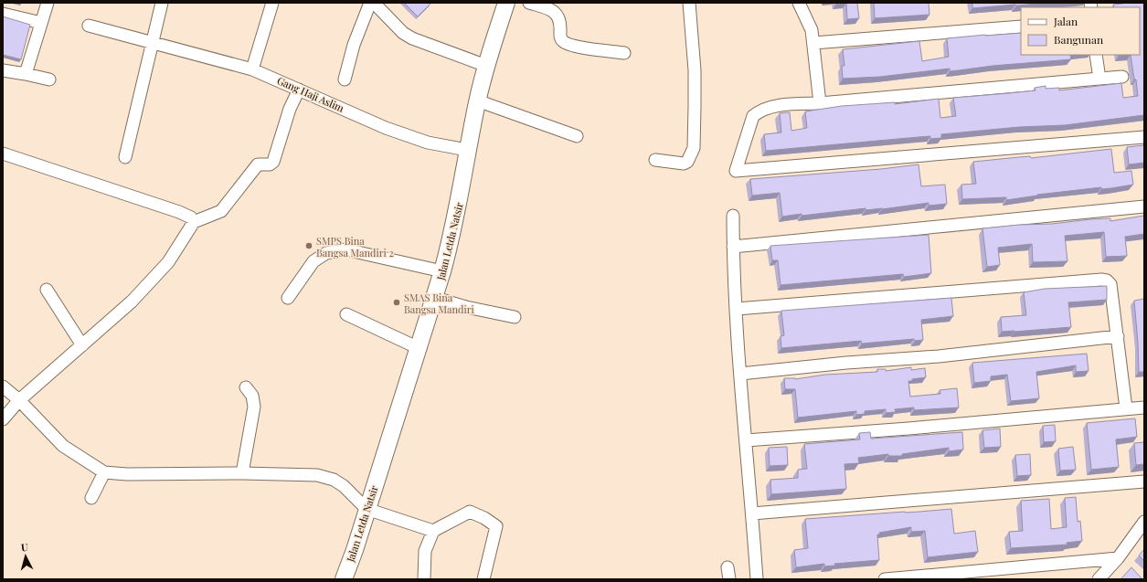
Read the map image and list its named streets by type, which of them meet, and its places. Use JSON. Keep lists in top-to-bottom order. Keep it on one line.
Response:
{"streets":{"main road":["Jalan Letda Natsir"],"street":["Gang Haji Aslim"]},"crossings":[["Gang Haji Aslim","Jalan Letda Natsir"]],"places":["SMPS Bina Bangsa Mandiri 2","SMAS Bina Bangsa Mandiri"],"legend":["Jalan","Bangunan"],"north":"top"}
